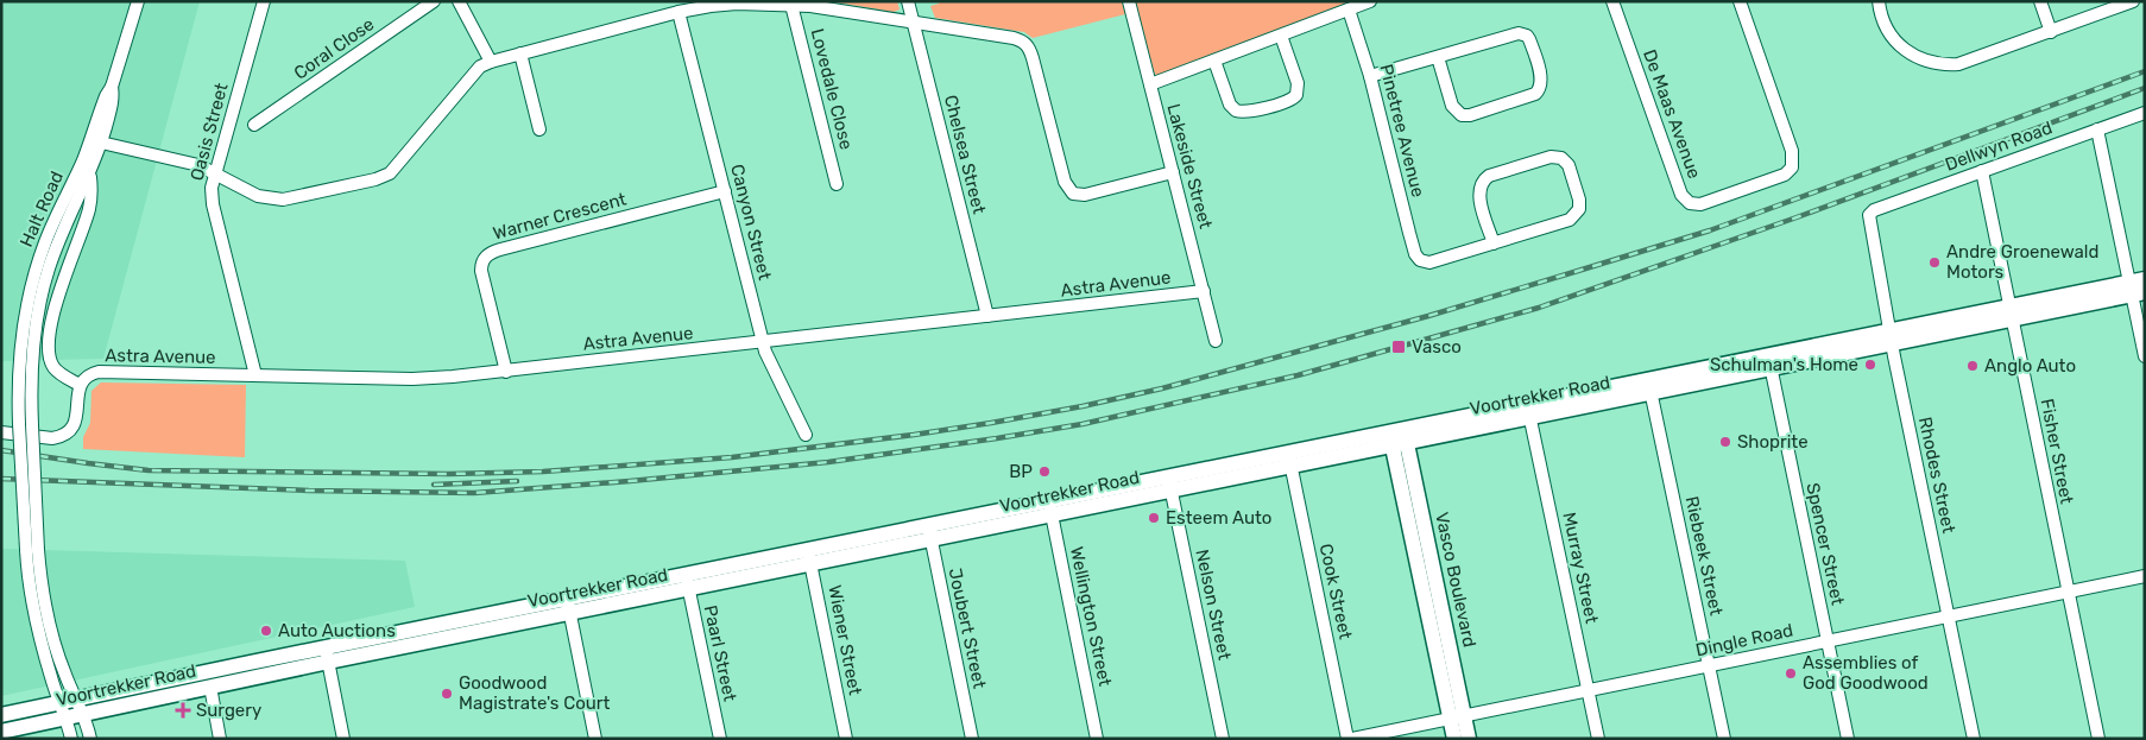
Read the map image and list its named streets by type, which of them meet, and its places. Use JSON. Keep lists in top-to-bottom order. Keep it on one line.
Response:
{"streets":{"main road":["Voortrekker Road","Vasco Boulevard"],"street":["Coral Close","Lovedale Close","De Maas Avenue","Pinetree Avenue","Oasis Street","Dellwyn Road","Chelsea Street","Lakeside Street","Halt Road","Warner Crescent","Canyon Street","Astra Avenue","Fisher Street","Rhodes Street","Spencer Street","Riebeek Street","Murray Street","Cook Street","Nelson Street","Wellington Street","Joubert Street","Wiener Street","Dingle Road","Paarl Street"]},"crossings":[["Oasis Street","Astra Avenue"],["Dellwyn Road","Fisher Street"],["Dellwyn Road","Rhodes Street"],["Chelsea Street","Astra Avenue"],["Lakeside Street","Astra Avenue"],["Halt Road","Voortrekker Road"],["Warner Crescent","Canyon Street"],["Warner Crescent","Astra Avenue"],["Canyon Street","Astra Avenue"],["Voortrekker Road","Fisher Street"],["Voortrekker Road","Rhodes Street"],["Voortrekker Road","Spencer Street"],["Voortrekker Road","Riebeek Street"],["Voortrekker Road","Murray Street"],["Voortrekker Road","Vasco Boulevard"],["Voortrekker Road","Cook Street"],["Voortrekker Road","Nelson Street"],["Voortrekker Road","Wellington Street"],["Voortrekker Road","Joubert Street"],["Voortrekker Road","Wiener Street"],["Voortrekker Road","Paarl Street"],["Fisher Street","Dingle Road"],["Rhodes Street","Dingle Road"],["Spencer Street","Dingle Road"],["Riebeek Street","Dingle Road"],["Murray Street","Dingle Road"],["Vasco Boulevard","Dingle Road"]],"places":{"other":["Andre Groenewald Motors","Schulman's Home","Anglo Auto","Shoprite","BP","Esteem Auto","Auto Auctions","Assemblies of God Goodwood","Goodwood Magistrate's Court"],"transit":["Vasco"],"health":["Surgery"]}}
